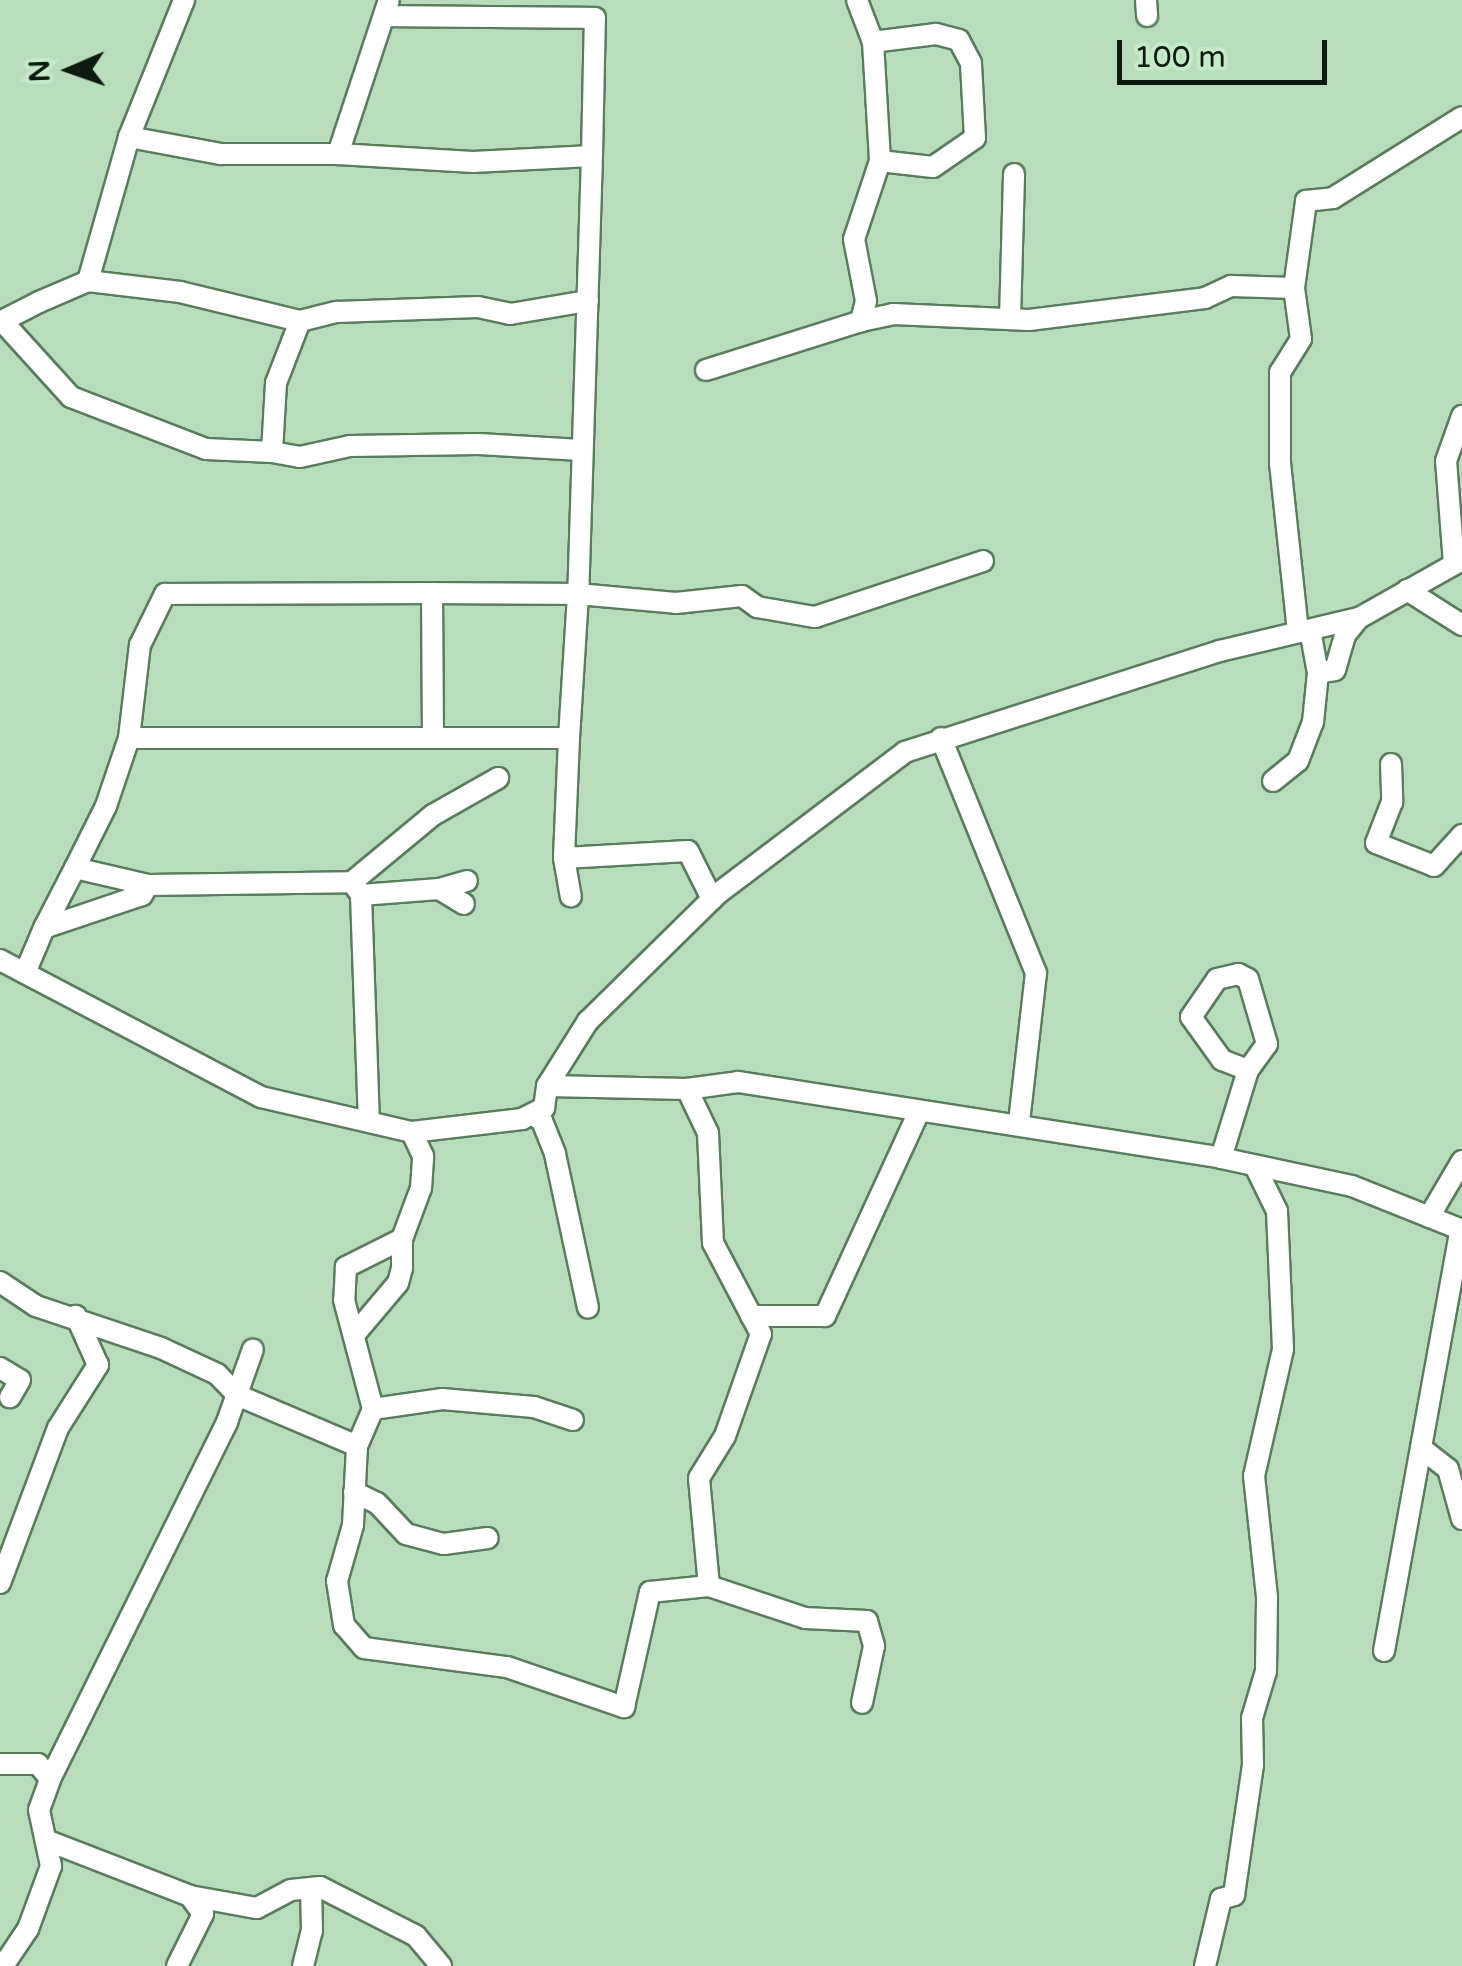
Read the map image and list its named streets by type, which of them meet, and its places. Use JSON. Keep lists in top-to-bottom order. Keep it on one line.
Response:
{"scale_bar":"100 m","north":"left"}
